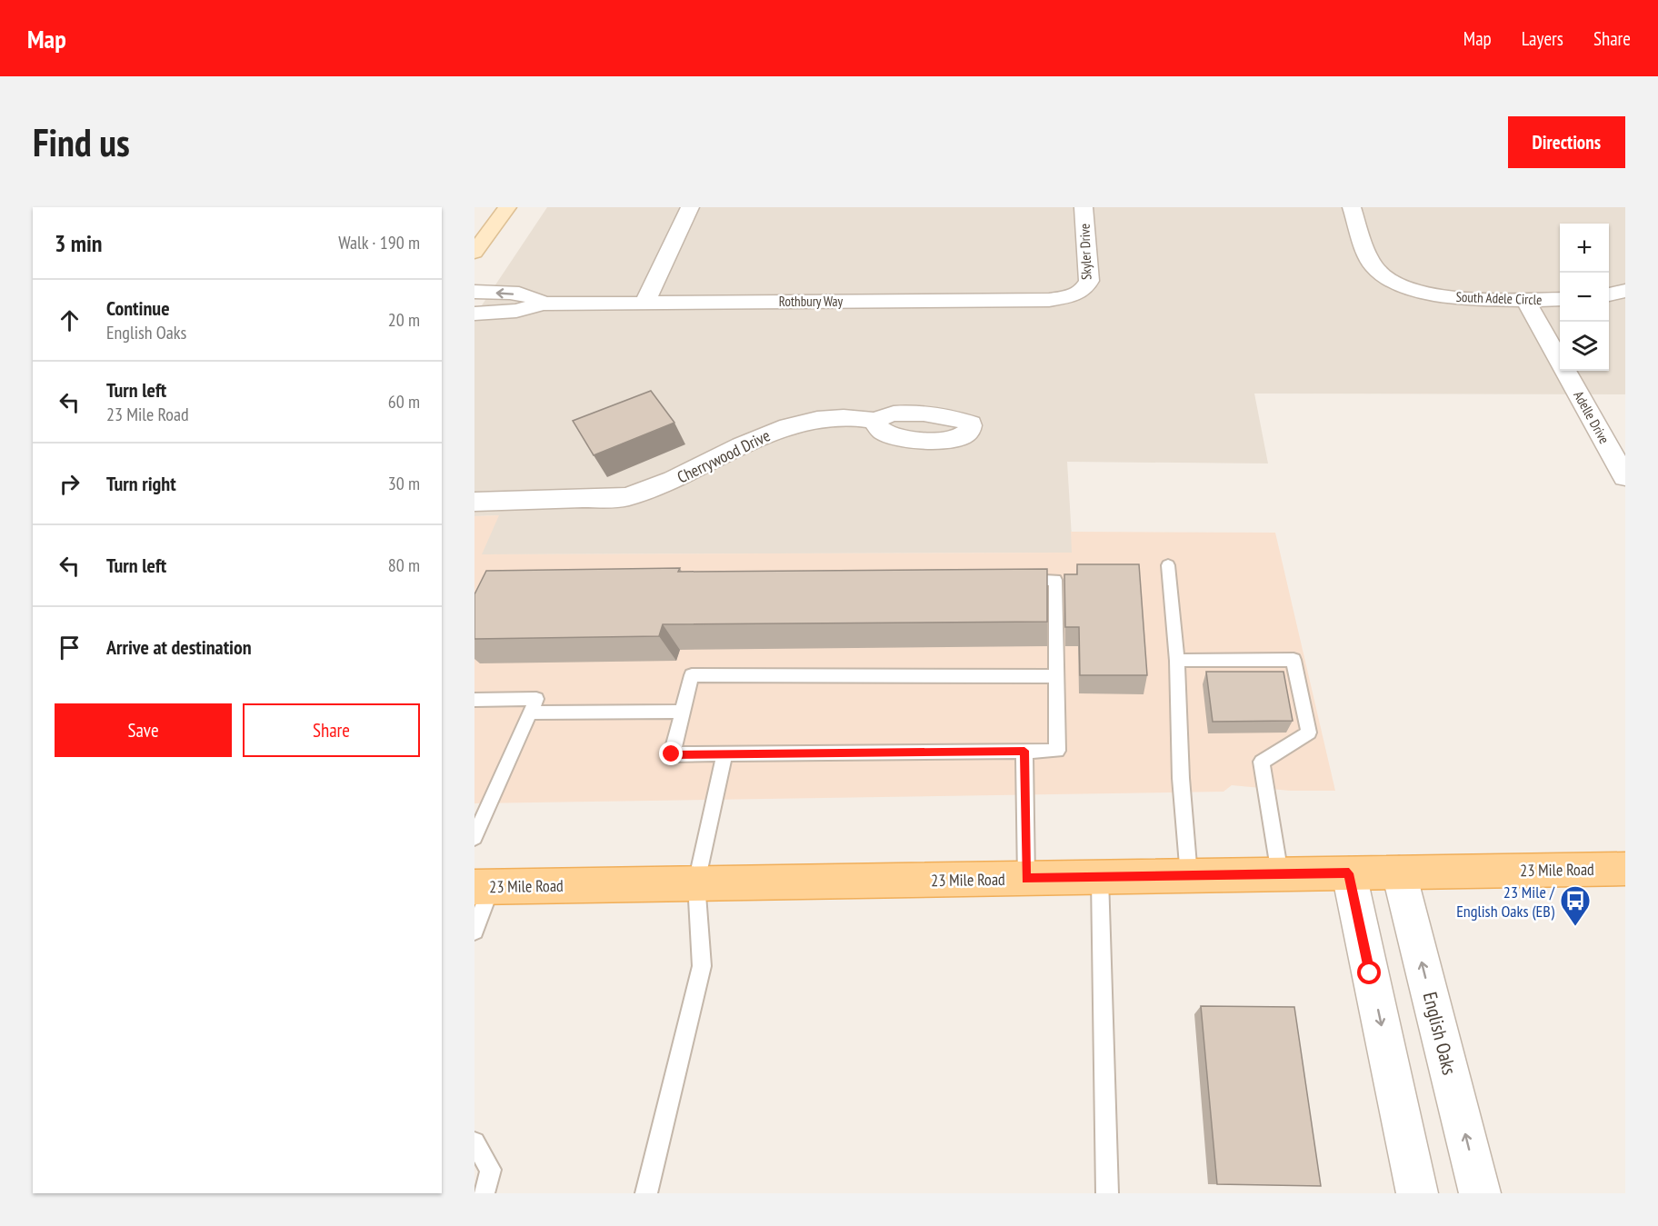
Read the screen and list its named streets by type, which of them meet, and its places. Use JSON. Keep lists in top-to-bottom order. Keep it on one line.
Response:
{"streets":{"main road":["23 Mile Road"],"street":["Skyler Drive","South Adele Circle","Rothbury Way","Adelle Drive","Cherrywood Drive","English Oaks"]},"crossings":[["Skyler Drive","Rothbury Way"],["South Adele Circle","Adelle Drive"],["23 Mile Road","English Oaks"]],"places":{"bus stop":["23 Mile / English Oaks (EB)"]},"page":{"header":"Map","nav":["Map","Layers","Share"],"buttons":["Directions",["Save","Share"]],"title":"Find us","heading":["3 min","Walk · 190 m"],"map_buttons":["+","−"],"list":[["Continue","English Oaks","20 m"],["Turn left","23 Mile Road","60 m"],["Turn right","30 m"],["Turn left","80 m"],"Arrive at destination"]}}
